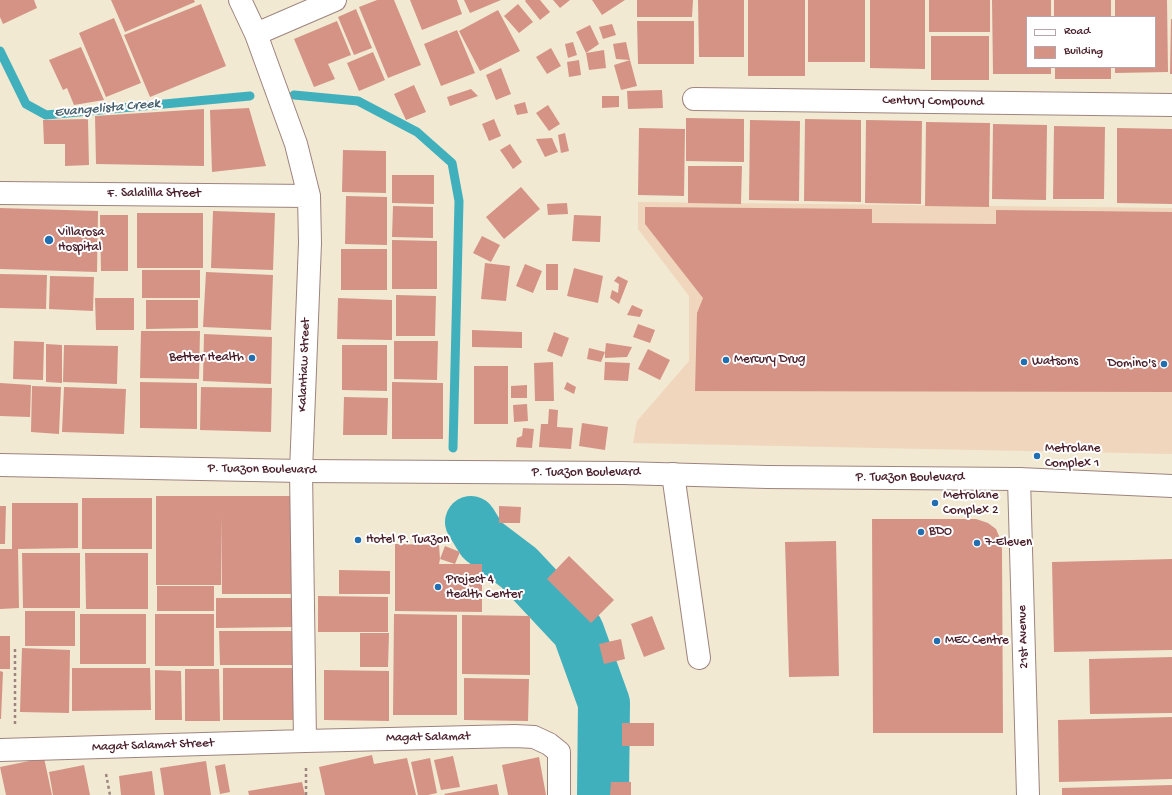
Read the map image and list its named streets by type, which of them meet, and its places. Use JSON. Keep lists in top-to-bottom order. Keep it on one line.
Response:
{"streets":{"street":["Century Compound","F. Salalilla Street","Kalantiaw Street","P. Tuazon Boulevard","21st Avenue","Magat Salamat","Magat Salamat Street"]},"crossings":[["F. Salalilla Street","Kalantiaw Street"],["Kalantiaw Street","P. Tuazon Boulevard"],["Kalantiaw Street","Magat Salamat"],["Kalantiaw Street","Magat Salamat Street"],["P. Tuazon Boulevard","21st Avenue"],["Magat Salamat","Magat Salamat Street"]],"water":["Evangelista Creek"],"places":["Villarosa Hospital","Better Health","Mercury Drug","Watsons","Domino's","Metrolane Complex 1","Metrolane Complex 2","BDO","Hotel P. Tuazon","7-Eleven","Project 4 Health Center","MEC Centre"],"legend":["Road","Building"]}
